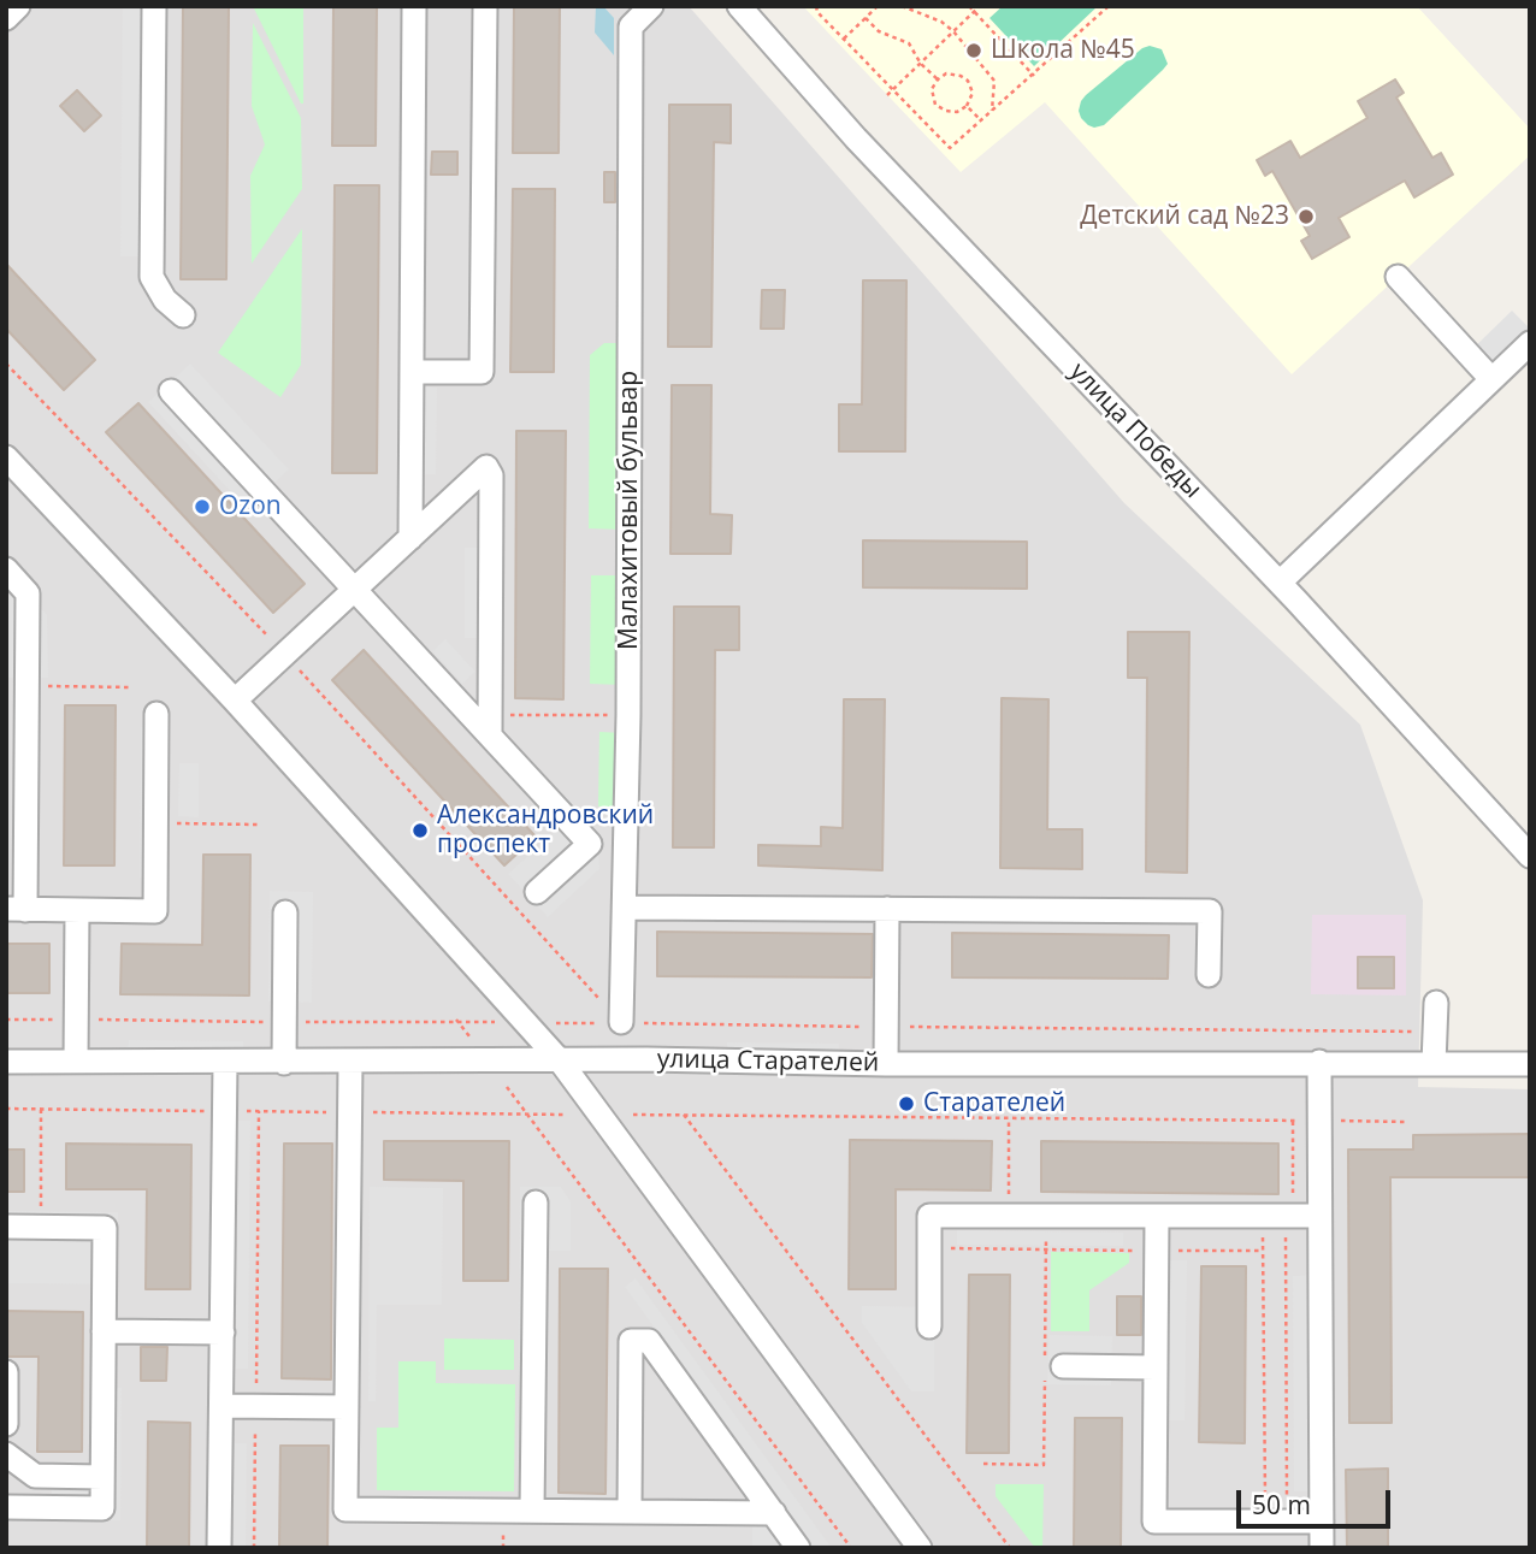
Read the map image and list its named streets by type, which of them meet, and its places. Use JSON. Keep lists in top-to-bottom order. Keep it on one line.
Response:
{"streets":{"street":["улица Победы","Малахитовый бульвар","улица Старателей"]},"places":["Школа №45","Детский сад №23","Ozon","Александровский проспект","Старателей"],"scale_bar":"50 m"}
